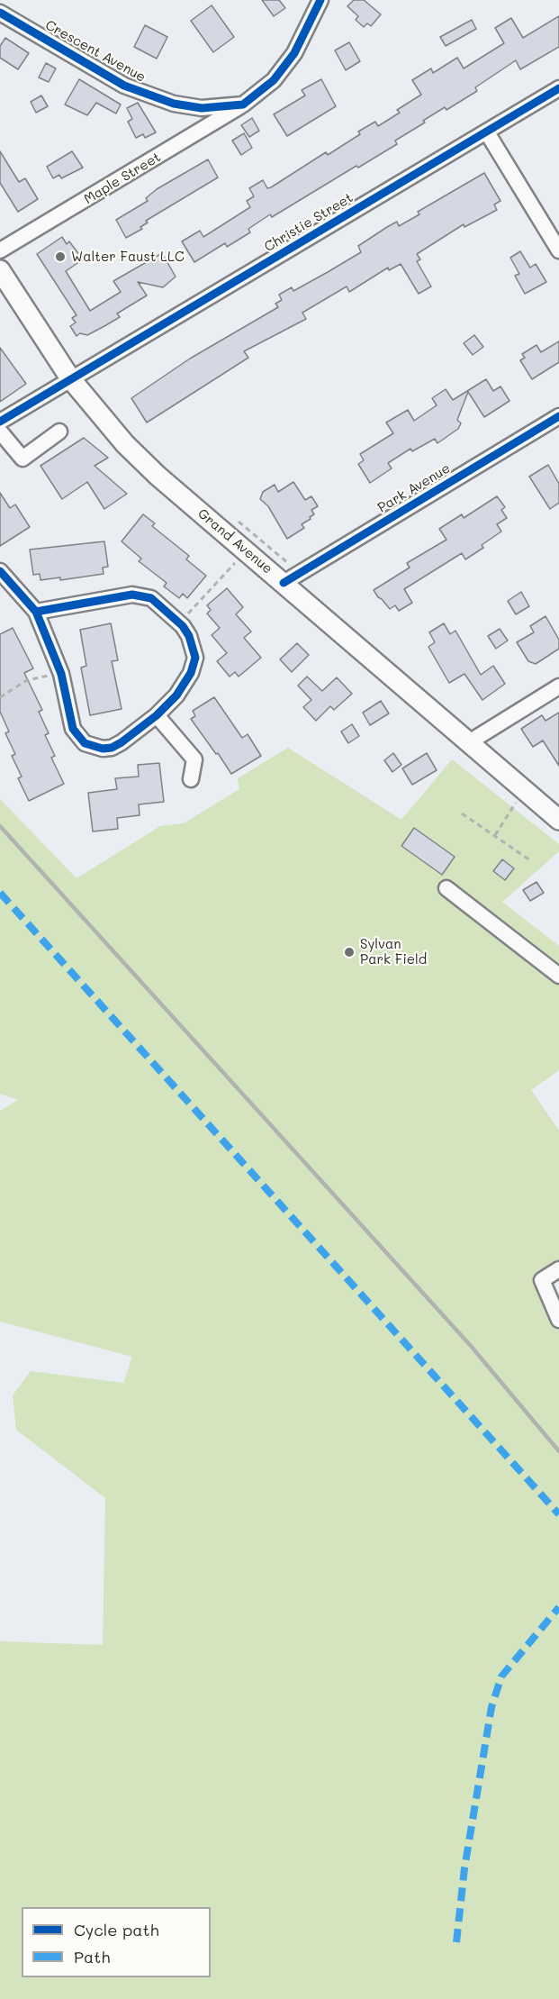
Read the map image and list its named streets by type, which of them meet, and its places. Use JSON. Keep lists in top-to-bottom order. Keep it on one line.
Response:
{"streets":{"main road":["Grand Avenue"],"street":["Crescent Avenue","Maple Street","Christie Street","Park Avenue"]},"crossings":[["Crescent Avenue","Maple Street"],["Christie Street","Grand Avenue"],["Park Avenue","Grand Avenue"]],"places":["Walter Faust LLC","Sylvan Park Field"],"legend":["Cycle path","Path"]}
